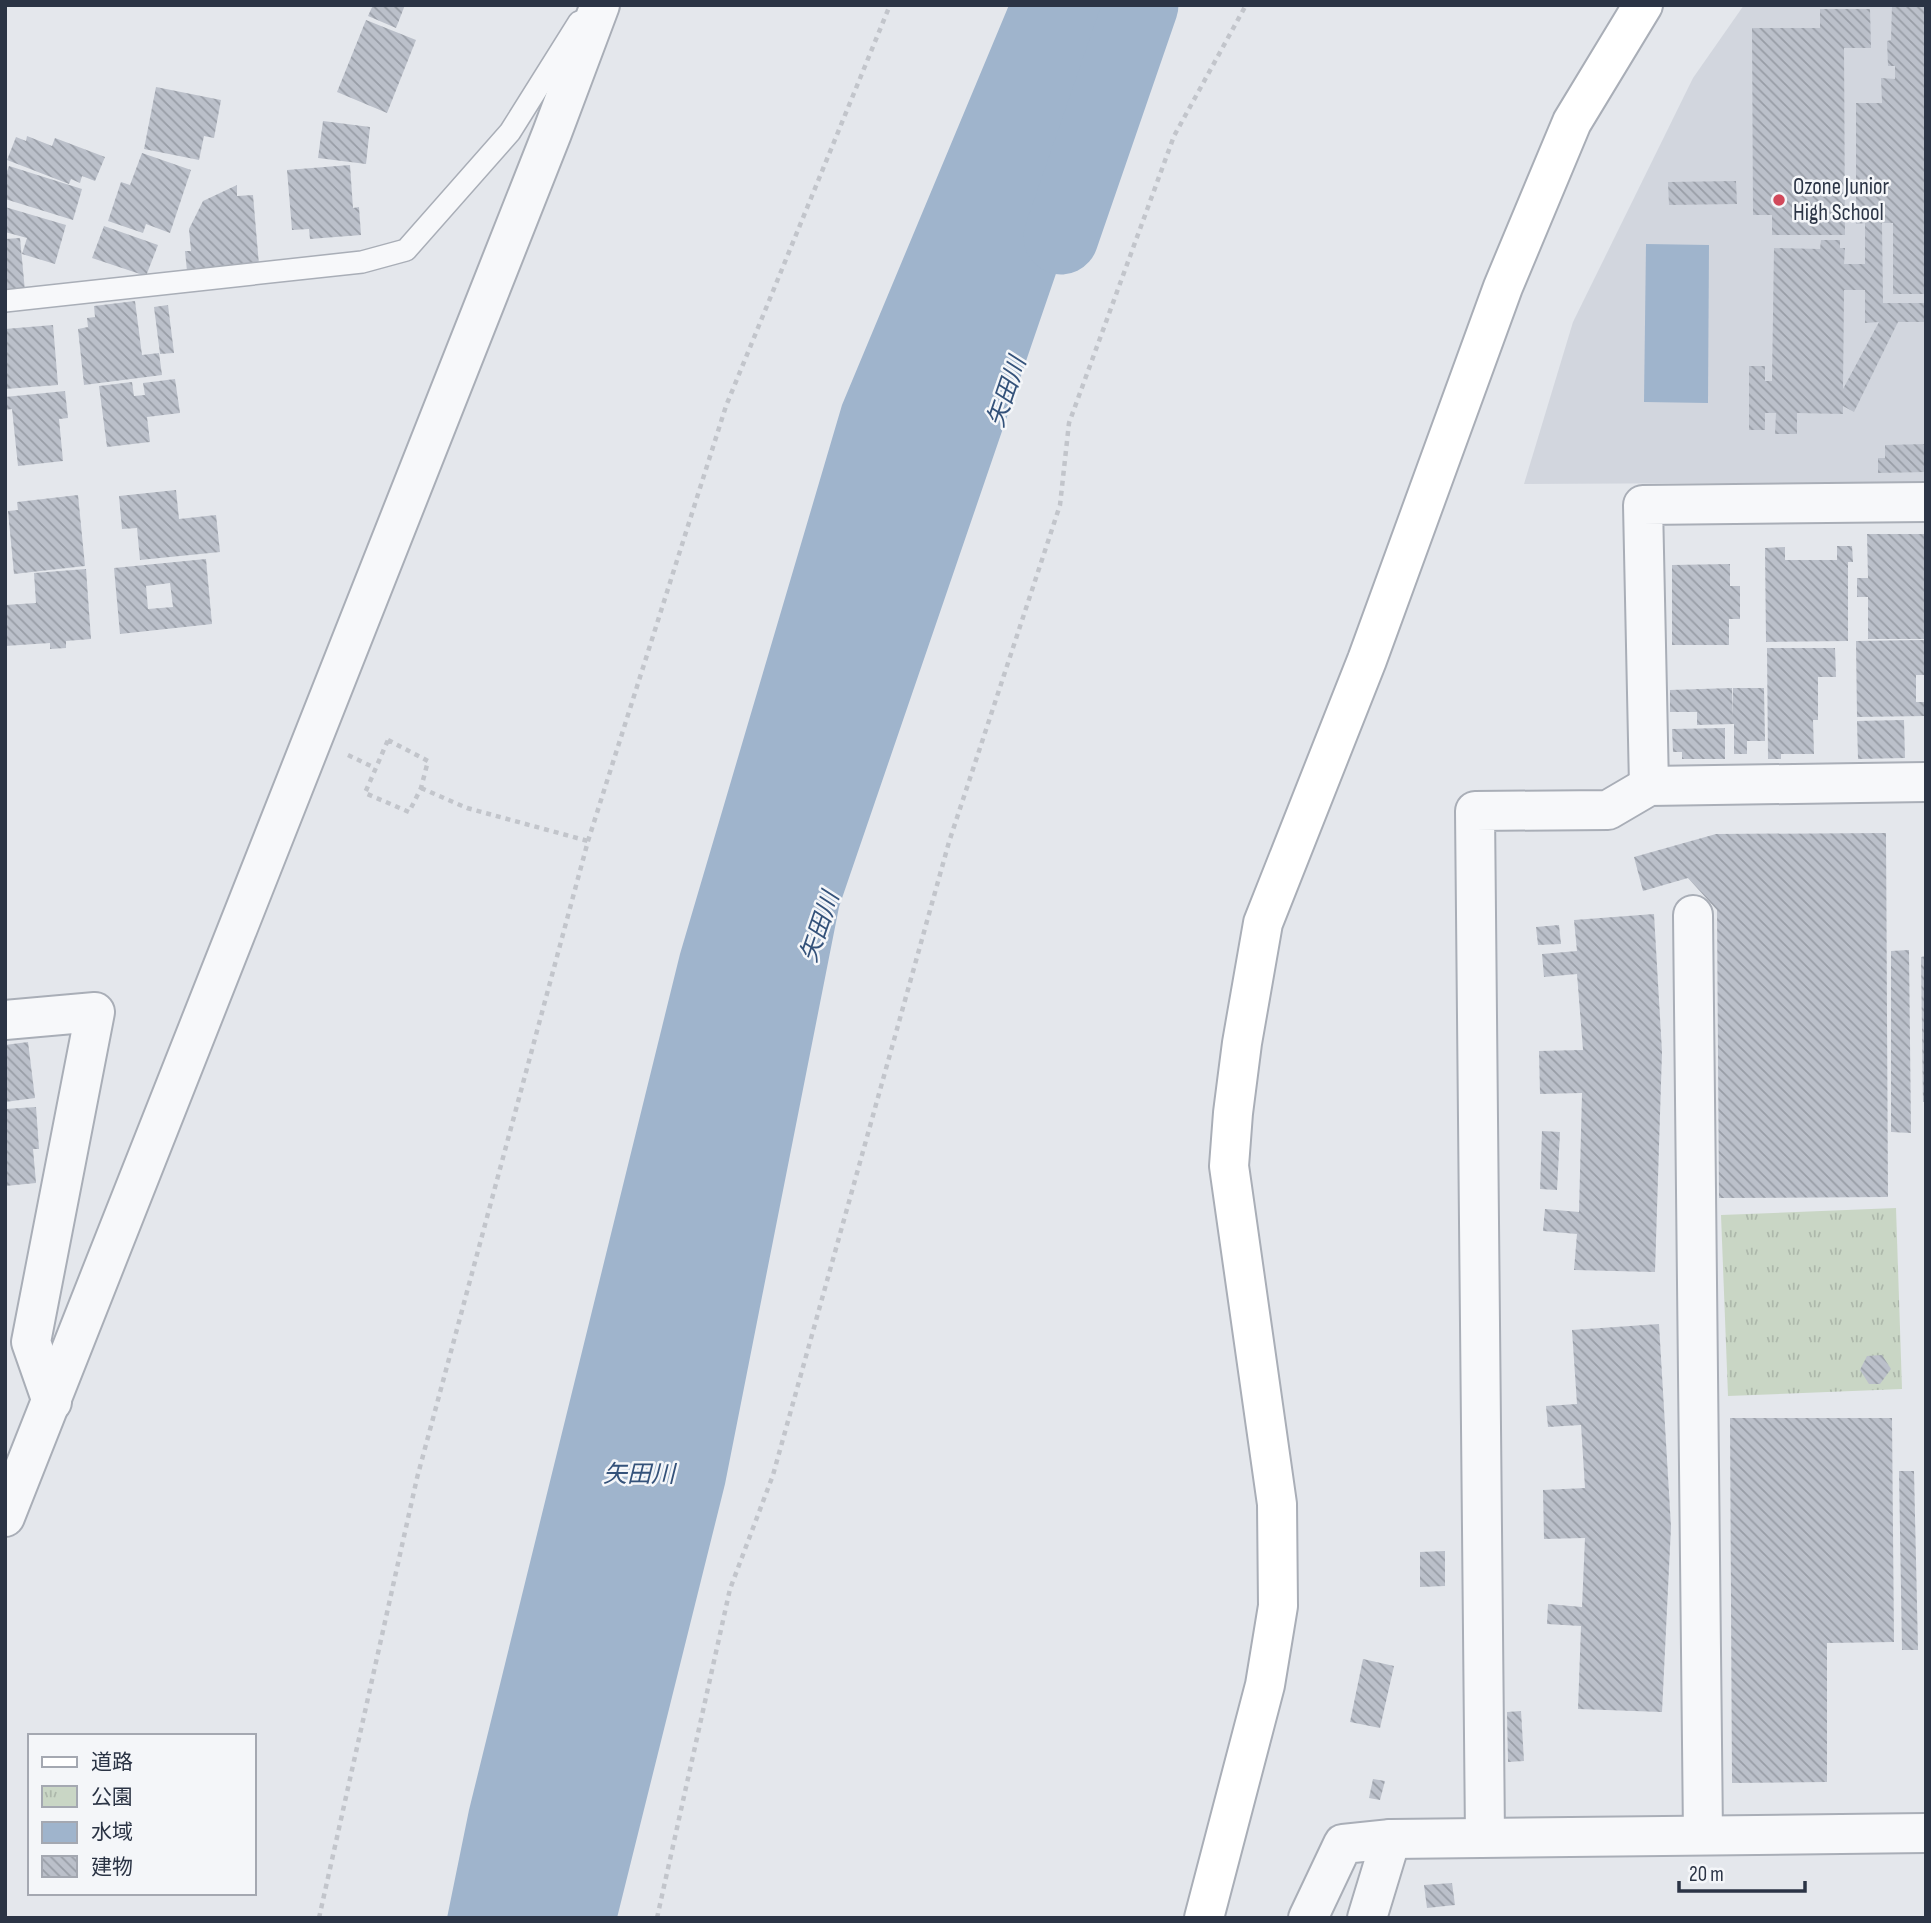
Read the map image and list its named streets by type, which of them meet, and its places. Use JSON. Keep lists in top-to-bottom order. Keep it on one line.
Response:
{"water":["矢田川"],"places":["Ozone Junior High School"],"legend":["道路","公園","水域","建物"],"scale_bar":"20 m"}
